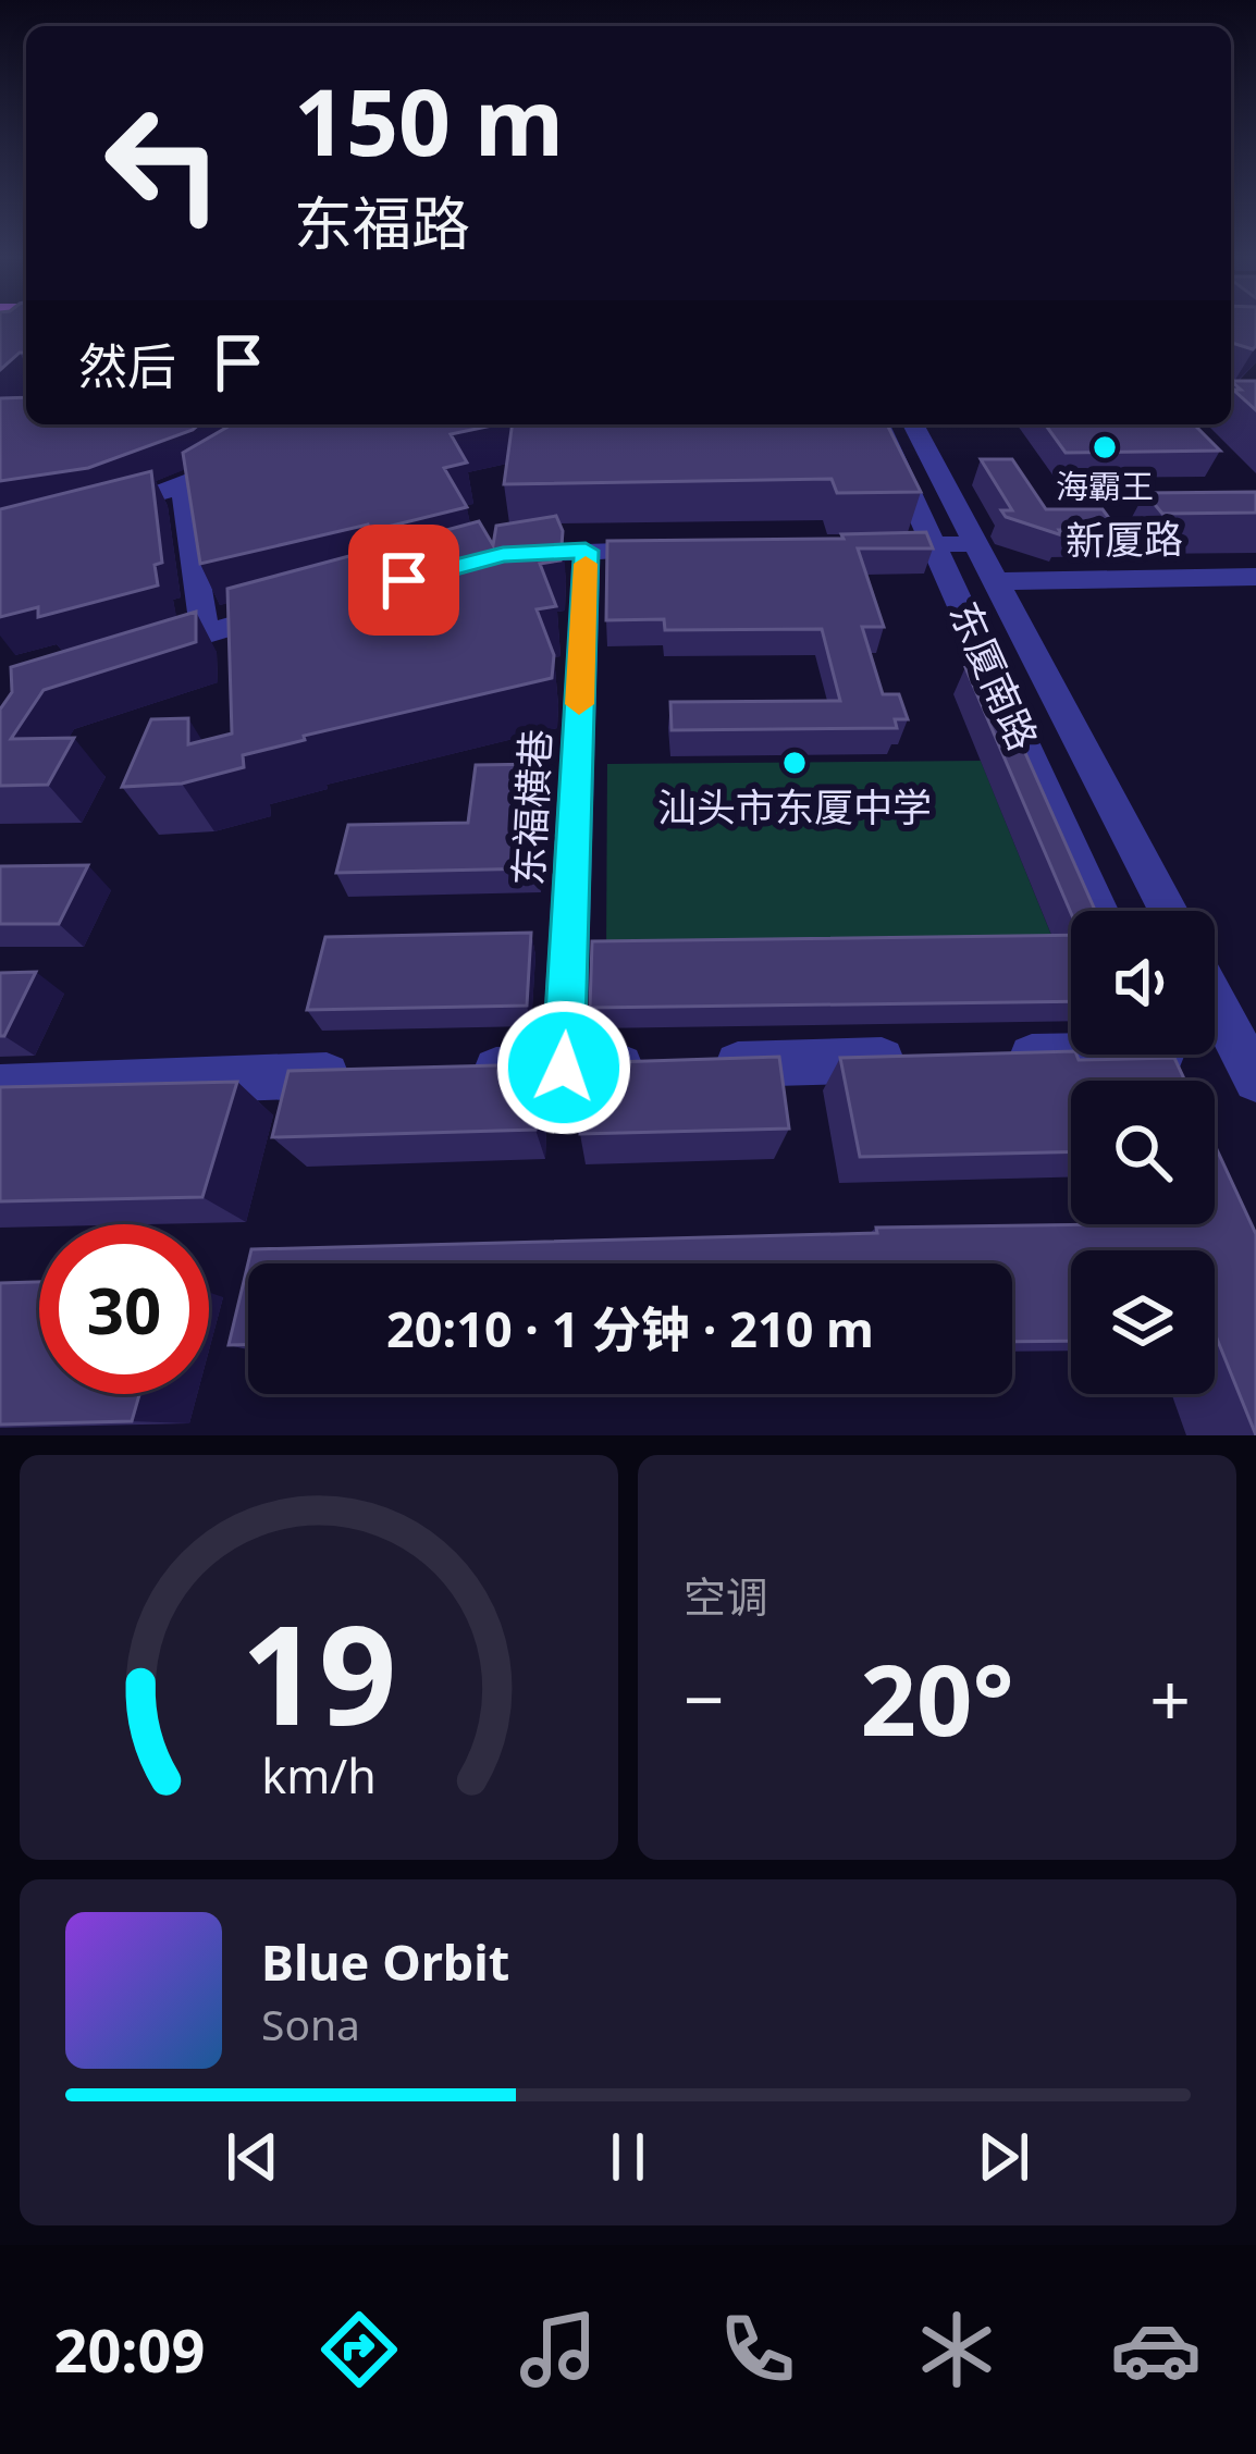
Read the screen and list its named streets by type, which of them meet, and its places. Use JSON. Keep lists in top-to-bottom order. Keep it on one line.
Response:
{"streets":{"street":["新厦路","东厦南路","东福横巷"]},"places":["海霸王","汕头市东厦中学"],"page":{"turn":["150 m","东福路"],"then":"然后","limit":"30","trip":"20:10 · 1 分钟 · 210 m","tile":"空调","heat":["−","20°","+"],"song":["Blue Orbit","Sona"],"tabs":"20:09","gauge":["19","km/h"]}}
